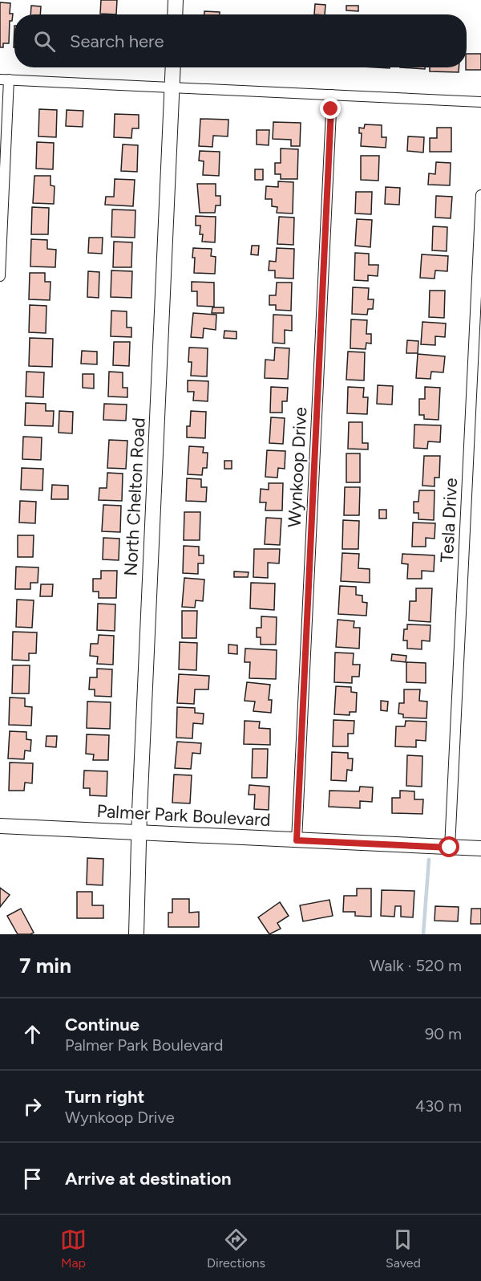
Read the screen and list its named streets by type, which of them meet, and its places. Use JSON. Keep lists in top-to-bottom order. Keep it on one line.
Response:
{"streets":{"main road":["North Chelton Road","Palmer Park Boulevard"],"street":["Wynkoop Drive","Tesla Drive"]},"crossings":[["Wynkoop Drive","Palmer Park Boulevard"],["North Chelton Road","Palmer Park Boulevard"],["Tesla Drive","Palmer Park Boulevard"]],"page":{"search":"Search here","heading":["7 min","Walk · 520 m"],"list":[["Continue","Palmer Park Boulevard","90 m"],["Turn right","Wynkoop Drive","430 m"],"Arrive at destination"],"nav":["Map","Directions","Saved"]}}
